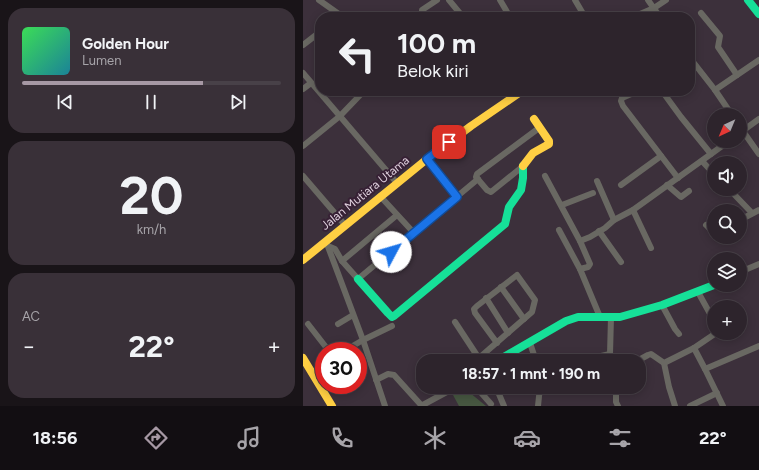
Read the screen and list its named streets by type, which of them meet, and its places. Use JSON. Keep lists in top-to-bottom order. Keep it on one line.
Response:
{"streets":{"street":["Jalan Mutiara Utama"]},"north":"bottom left","page":{"turn":["100 m","Belok kiri"],"song":["Golden Hour","Lumen"],"map_buttons":"+","tile":[["20","km/h"],"AC"],"heat":["−","22°","+"],"limit":"30","trip":"18:57 · 1 mnt · 190 m","tabs":["18:56","22°"]}}
